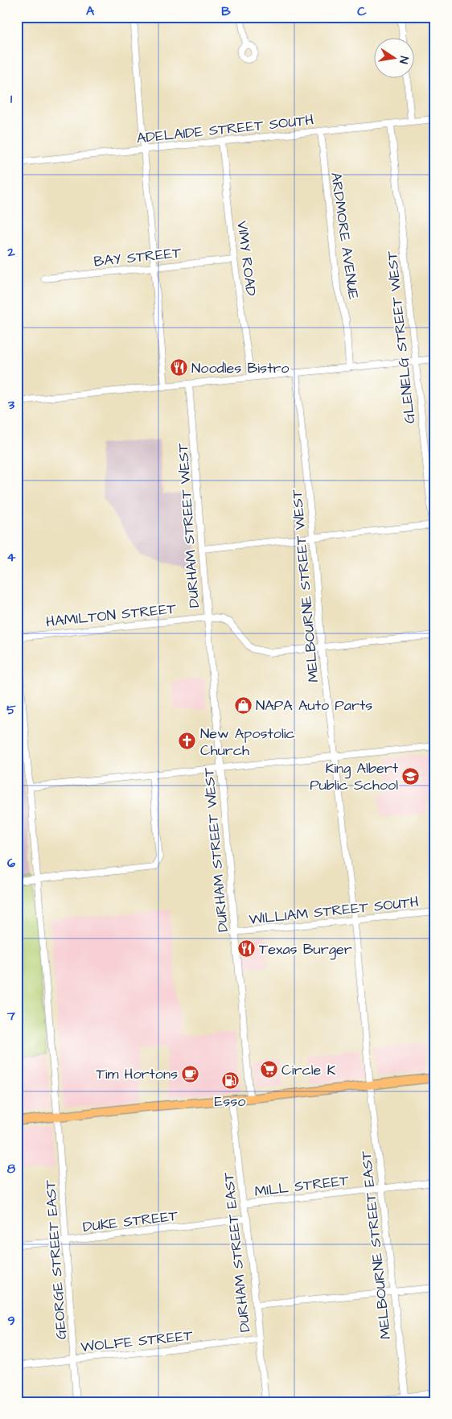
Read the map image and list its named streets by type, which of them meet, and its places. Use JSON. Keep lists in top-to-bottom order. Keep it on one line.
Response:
{"streets":{"street":["ADELAIDE STREET SOUTH","ARDMORE AVENUE","BAY STREET","VIMY ROAD","GLENELG STREET WEST","DURHAM STREET WEST","MELBOURNE STREET WEST","HAMILTON STREET","WILLIAM STREET SOUTH","MILL STREET","DUKE STREET","MELBOURNE STREET EAST","DURHAM STREET EAST","GEORGE STREET EAST","WOLFE STREET"]},"crossings":[["ADELAIDE STREET SOUTH","ARDMORE AVENUE"],["ADELAIDE STREET SOUTH","VIMY ROAD"],["ADELAIDE STREET SOUTH","GLENELG STREET WEST"],["BAY STREET","VIMY ROAD"],["DURHAM STREET WEST","HAMILTON STREET"],["DURHAM STREET WEST","WILLIAM STREET SOUTH"],["MELBOURNE STREET WEST","HAMILTON STREET"],["MELBOURNE STREET WEST","WILLIAM STREET SOUTH"],["MELBOURNE STREET WEST","MELBOURNE STREET EAST"],["HAMILTON STREET","GEORGE STREET EAST"],["MILL STREET","MELBOURNE STREET EAST"],["MILL STREET","DURHAM STREET EAST"],["DUKE STREET","DURHAM STREET EAST"],["DUKE STREET","GEORGE STREET EAST"],["DURHAM STREET EAST","WOLFE STREET"],["GEORGE STREET EAST","WOLFE STREET"]],"places":{"restaurant":["Noodles Bistro","Texas Burger"],"shop":["NAPA Auto Parts"],"church":["New Apostolic Church"],"school or university":["King Albert Public School"],"supermarket":["Circle K"],"cafe":["Tim Hortons"],"fuel station":["Esso"]},"north":"right","grid":{"columns":["A","B","C"],"rows":["1","2","3","4","5","6","7","8","9"]}}
